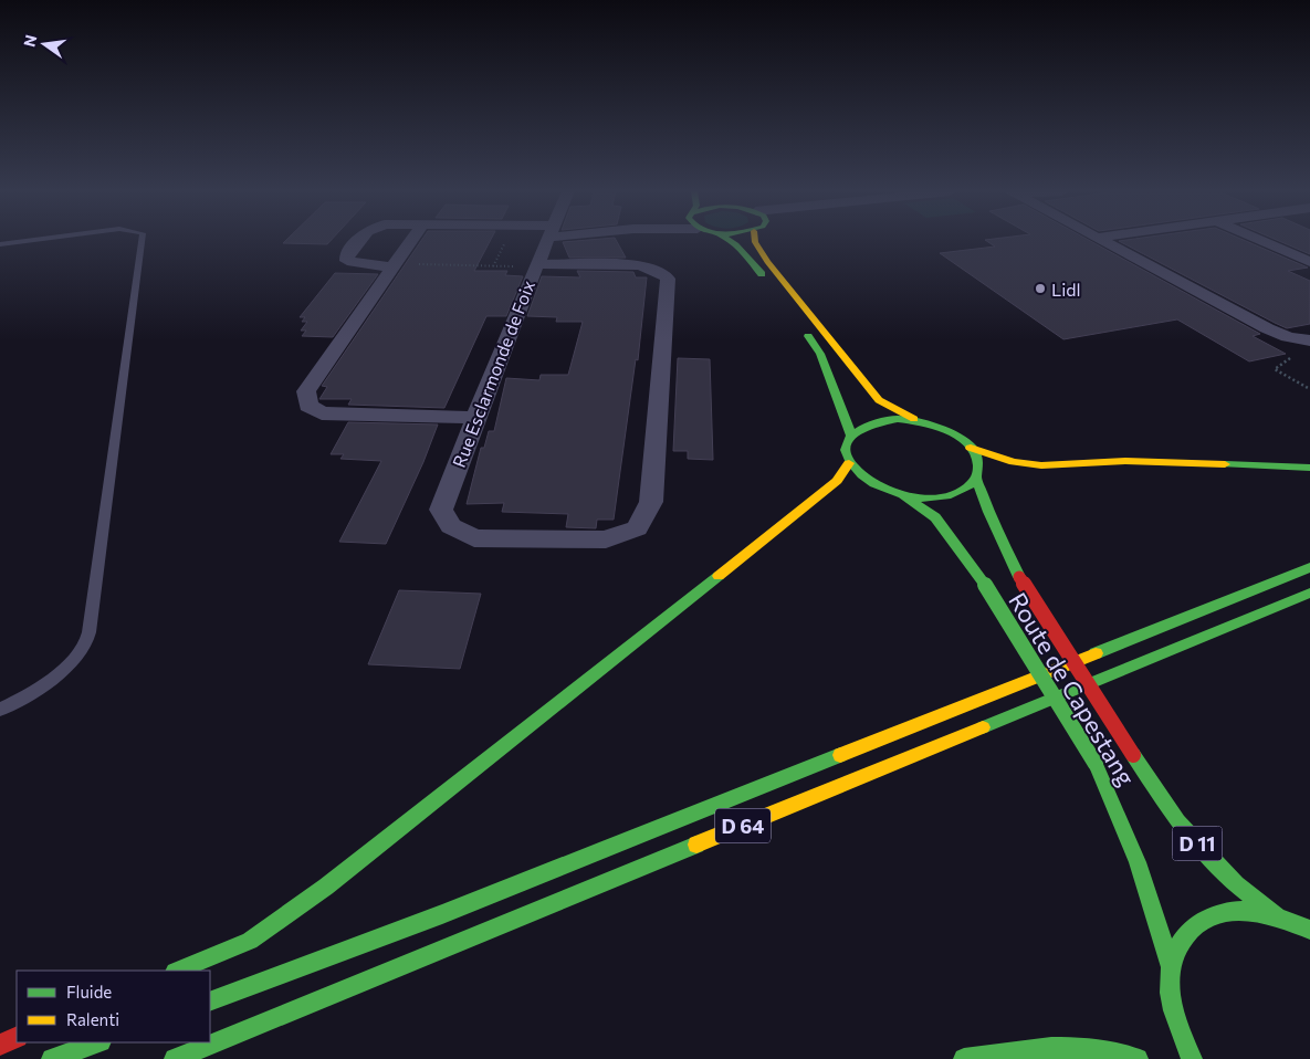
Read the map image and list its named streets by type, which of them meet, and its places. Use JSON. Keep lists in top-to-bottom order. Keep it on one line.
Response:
{"streets":{"main road":["Route de Capestang","D 64","D 11"],"street":["Rue Esclarmonde de Foix"]},"places":["Lidl"],"legend":["Fluide","Ralenti"],"north":"left"}
